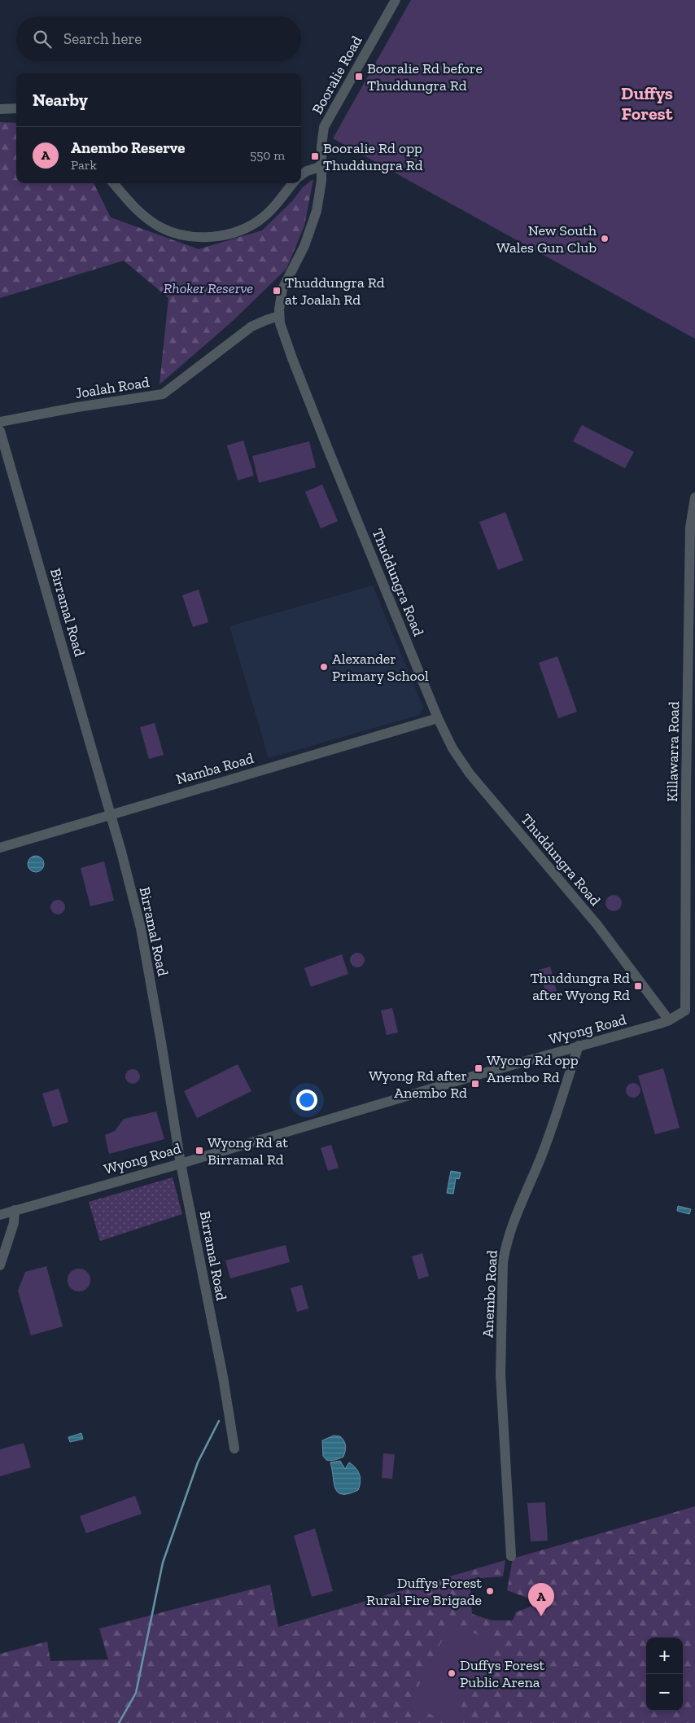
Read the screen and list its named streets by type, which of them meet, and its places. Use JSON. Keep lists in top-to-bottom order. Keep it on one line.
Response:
{"streets":{"street":["Booralie Road","Joalah Road","Thuddungra Road","Birramal Road","Killawarra Road","Namba Road","Wyong Road","Anembo Road"]},"crossings":[["Booralie Road","Thuddungra Road"],["Joalah Road","Thuddungra Road"],["Thuddungra Road","Namba Road"],["Thuddungra Road","Wyong Road"],["Birramal Road","Namba Road"],["Birramal Road","Wyong Road"],["Killawarra Road","Wyong Road"],["Wyong Road","Anembo Road"]],"districts":["Duffys Forest"],"parks":["Rhoker Reserve"],"places":{"transit":["Booralie Rd before Thuddungra Rd","Booralie Rd opp Thuddungra Rd","Thuddungra Rd at Joalah Rd","Thuddungra Rd after Wyong Rd","Wyong Rd opp Anembo Rd","Wyong Rd after Anembo Rd","Wyong Rd at Birramal Rd"],"other":["New South Wales Gun Club","Alexander Primary School","Duffys Forest Rural Fire Brigade","Duffys Forest Public Arena"]},"page":{"search":"Search here","heading":"Nearby","list":[{"mark":"A","name":"Anembo Reserve","note":"Park","value":"550 m"}],"pins":"A","map_buttons":["+","−"]}}
